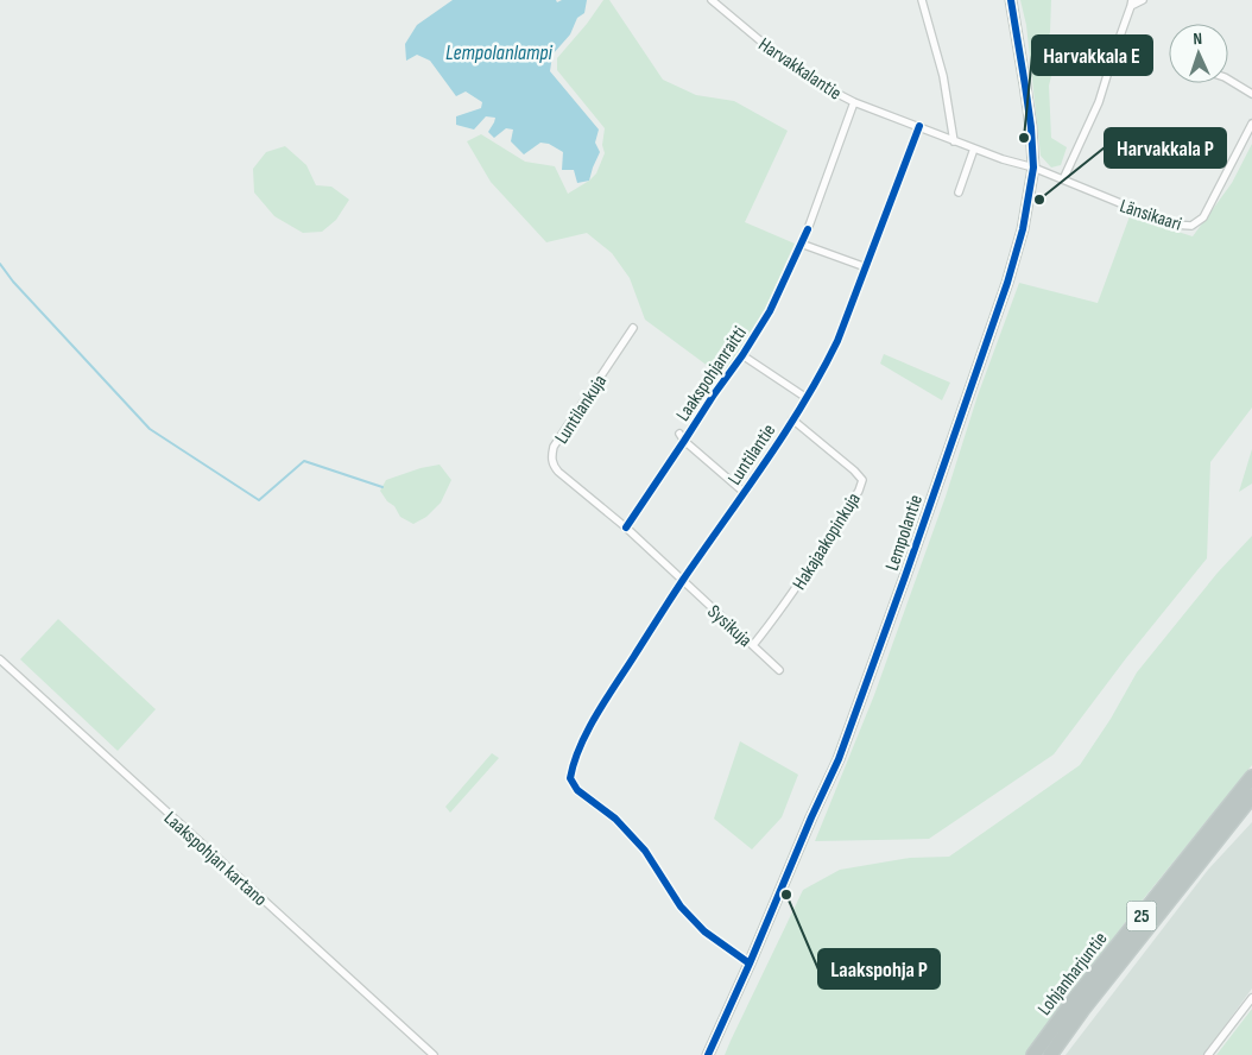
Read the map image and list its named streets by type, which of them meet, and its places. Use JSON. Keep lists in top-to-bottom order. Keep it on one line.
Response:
{"streets":{"highway":["25","Lohjanharjuntie"],"street":["Harvakkalantie","Länsikaari","Luntilankuja","Luntilantie","Lempolantie","Hakajaakopinkuja","Sysikuja","Laakspohjan kartano"],"cycle path":["Laakspohjanraitti"]},"crossings":[["Harvakkalantie","Länsikaari"],["Harvakkalantie","Luntilantie"],["Harvakkalantie","Lempolantie"],["Länsikaari","Lempolantie"],["Luntilankuja","Luntilantie"],["Luntilankuja","Sysikuja"],["Luntilantie","Lempolantie"],["Luntilantie","Hakajaakopinkuja"],["Luntilantie","Sysikuja"],["Hakajaakopinkuja","Sysikuja"]],"water":["Lempolanlampi"],"places":["Harvakkala E","Harvakkala P","Laakspohja P"],"north":"top"}
